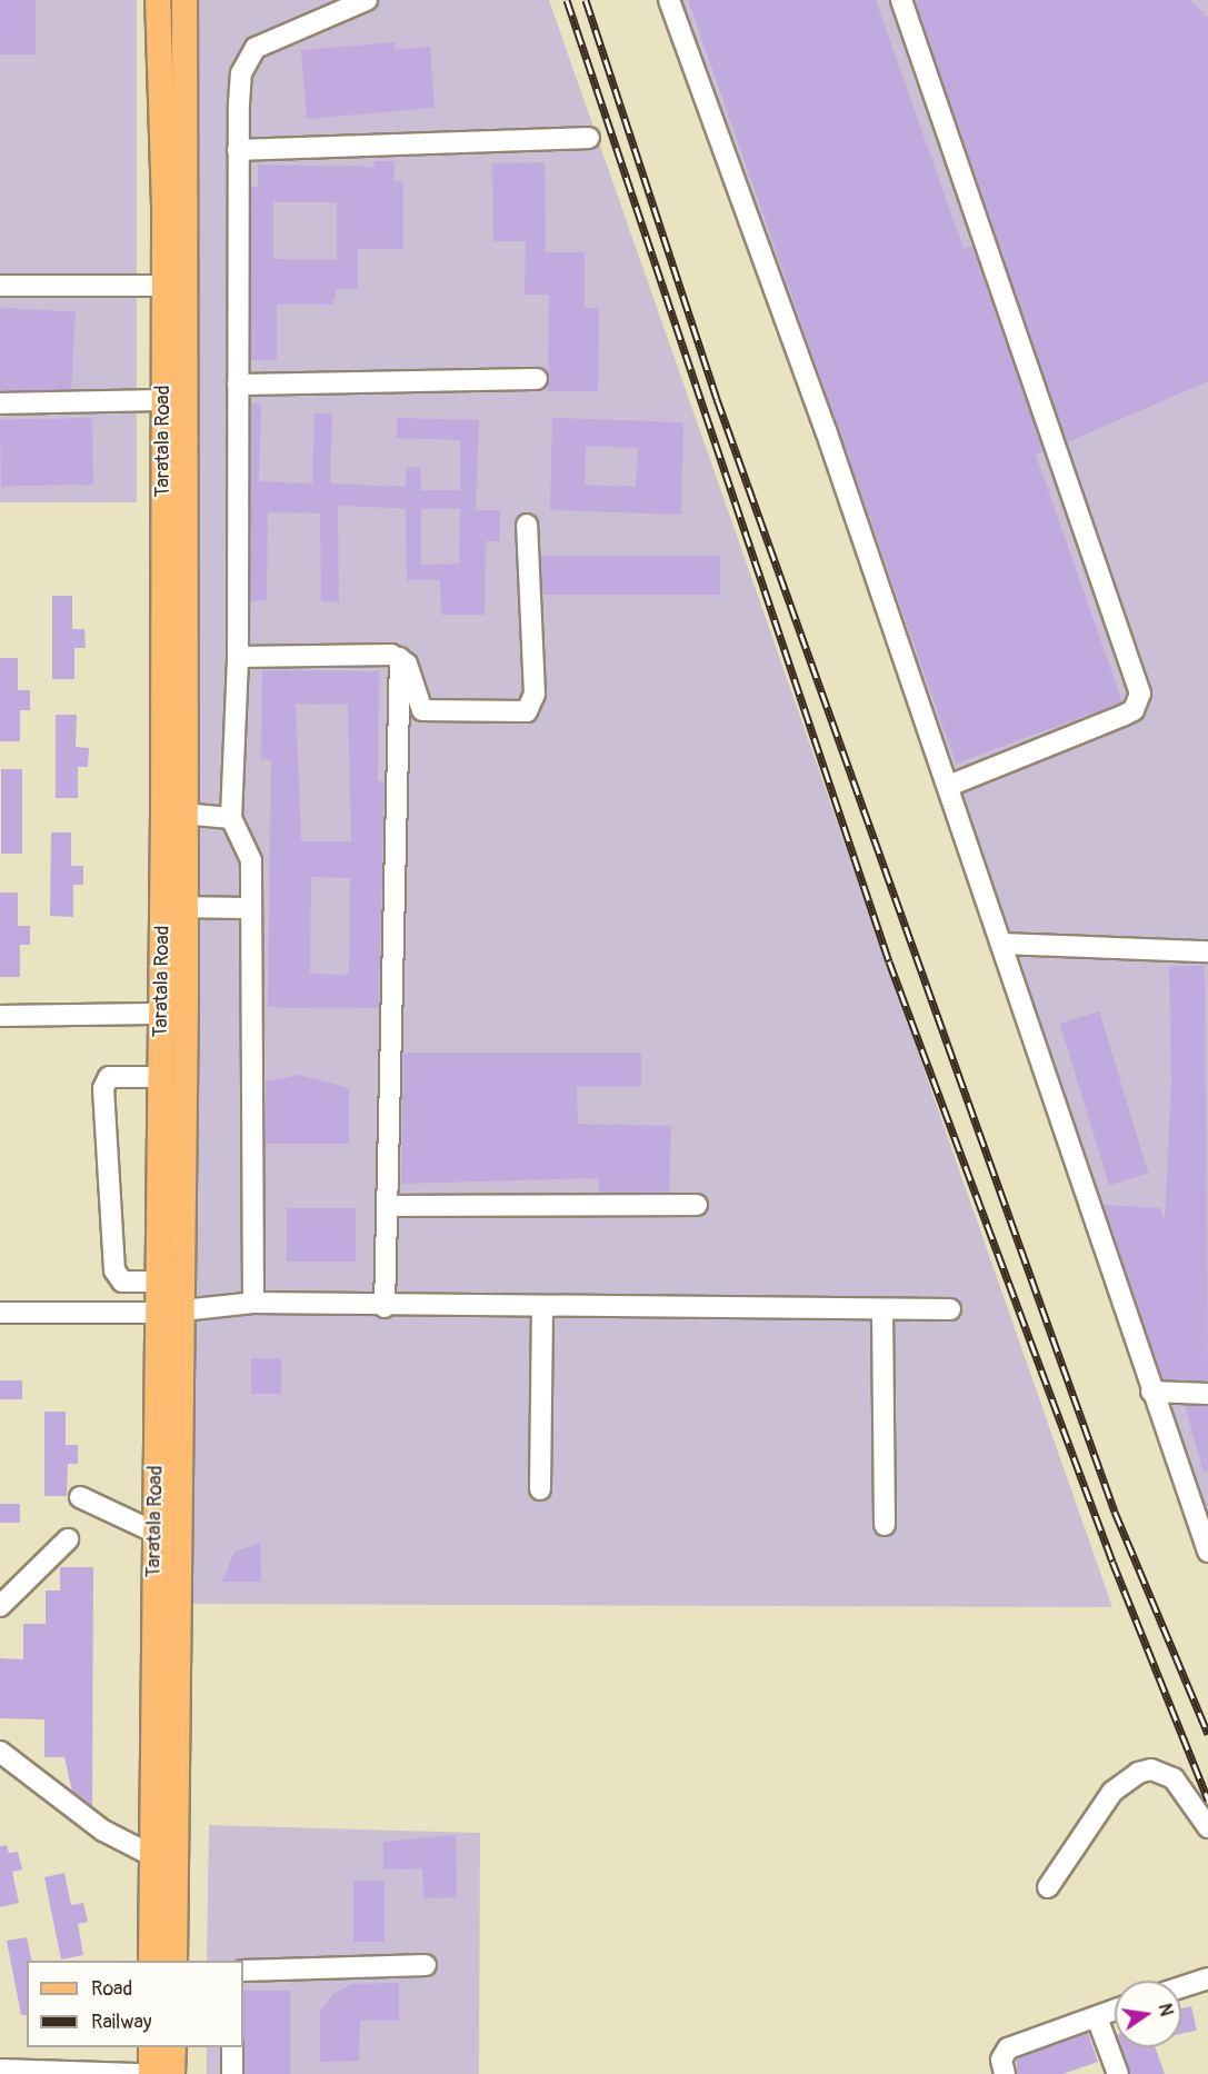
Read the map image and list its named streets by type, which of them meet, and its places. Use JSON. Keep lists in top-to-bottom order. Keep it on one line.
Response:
{"streets":{"main road":["Taratala Road"]},"legend":["Road","Railway"],"north":"right"}
